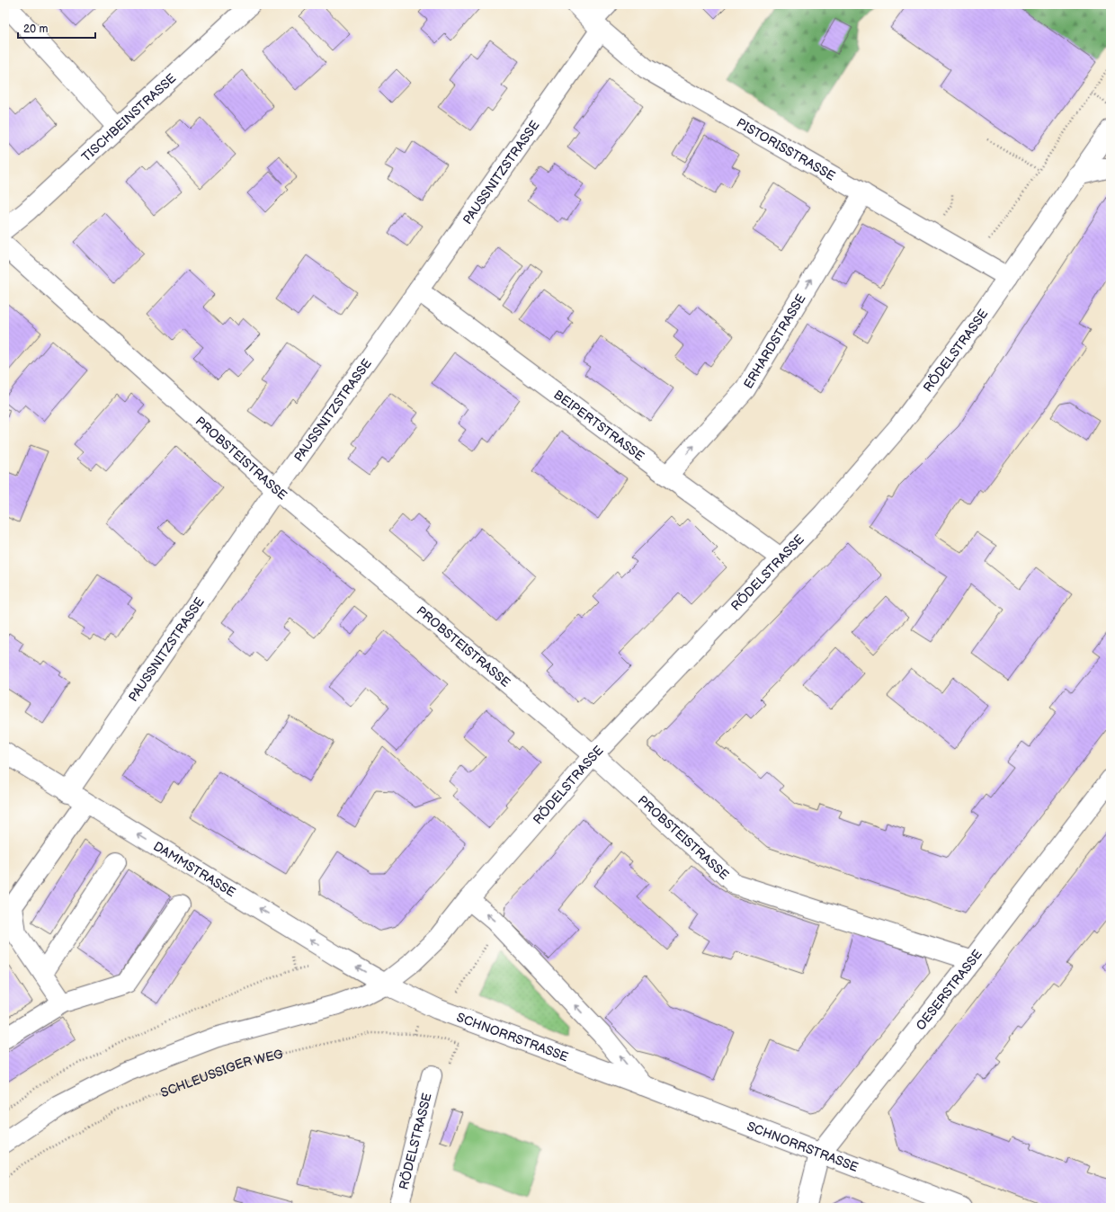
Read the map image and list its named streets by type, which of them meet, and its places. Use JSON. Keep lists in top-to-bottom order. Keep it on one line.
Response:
{"streets":{"street":["TISCHBEINSTRASSE","PISTORISSTRASSE","PAUSSNITZSTRASSE","ERHARDSTRASSE","RÖDELSTRASSE","BEIPERTSTRASSE","PROBSTEISTRASSE","DAMMSTRASSE","OESERSTRASSE","SCHNORRSTRASSE"],"path":["SCHLEUSSIGER WEG"]},"crossings":[["PISTORISSTRASSE","PAUSSNITZSTRASSE"],["PISTORISSTRASSE","ERHARDSTRASSE"],["PISTORISSTRASSE","RÖDELSTRASSE"],["PAUSSNITZSTRASSE","BEIPERTSTRASSE"],["PAUSSNITZSTRASSE","PROBSTEISTRASSE"],["PAUSSNITZSTRASSE","DAMMSTRASSE"],["ERHARDSTRASSE","BEIPERTSTRASSE"],["RÖDELSTRASSE","BEIPERTSTRASSE"],["RÖDELSTRASSE","PROBSTEISTRASSE"],["RÖDELSTRASSE","DAMMSTRASSE"],["RÖDELSTRASSE","SCHNORRSTRASSE"],["PROBSTEISTRASSE","OESERSTRASSE"],["DAMMSTRASSE","SCHNORRSTRASSE"],["OESERSTRASSE","SCHNORRSTRASSE"]],"one_way":["ERHARDSTRASSE","DAMMSTRASSE"],"scale_bar":"20 m"}
